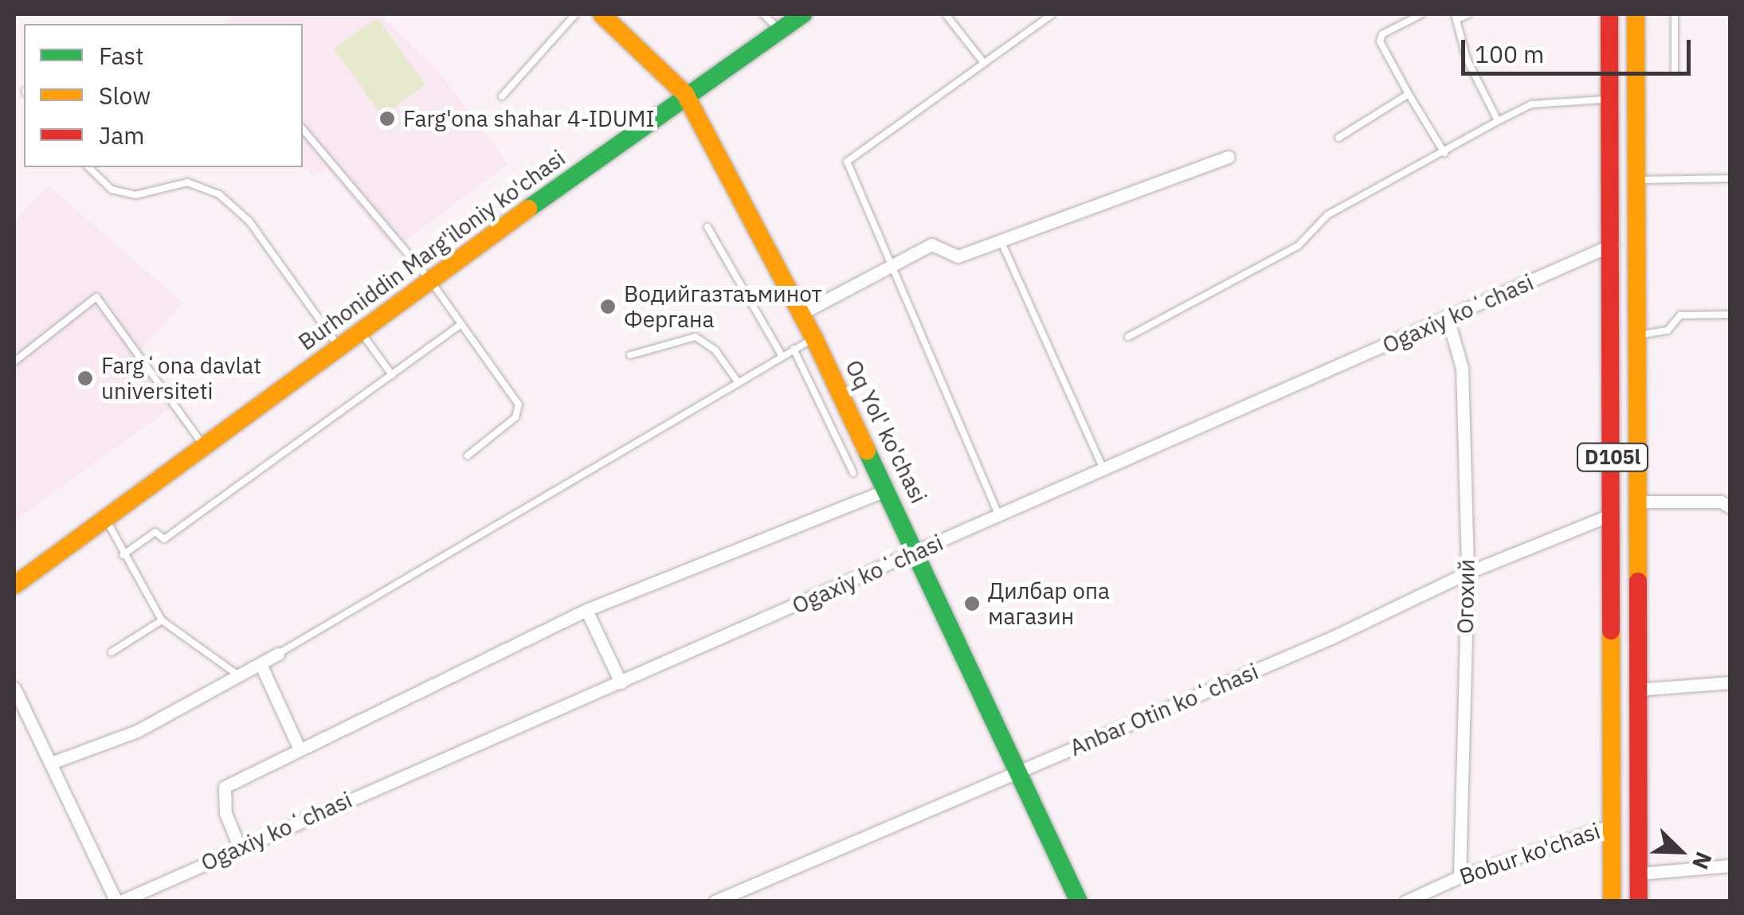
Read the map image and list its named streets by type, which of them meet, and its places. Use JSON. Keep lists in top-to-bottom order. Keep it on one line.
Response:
{"streets":{"main road":["Burhoniddin Marg'iloniy ko'chasi","Oq Yol' ko'chasi","D105l"],"street":["Ogaxiy koʻchasi","Огохий","Anbar Otin koʻchasi","Bobur ko'chasi"]},"crossings":[["Burhoniddin Marg'iloniy ko'chasi","Oq Yol' ko'chasi"],["Ogaxiy koʻchasi","Oq Yol' ko'chasi"],["Ogaxiy koʻchasi","D105l"],["Ogaxiy koʻchasi","Огохий"],["Oq Yol' ko'chasi","Anbar Otin koʻchasi"],["D105l","Anbar Otin koʻchasi"],["D105l","Bobur ko'chasi"],["Огохий","Anbar Otin koʻchasi"],["Огохий","Bobur ko'chasi"]],"places":["Farg'ona shahar 4-IDUMI","Водийгазтаъминот Фергана","Fargʻona davlat universiteti","Дилбар опа магазин"],"legend":["Fast","Slow","Jam"],"scale_bar":"100 m","north":"bottom right"}
